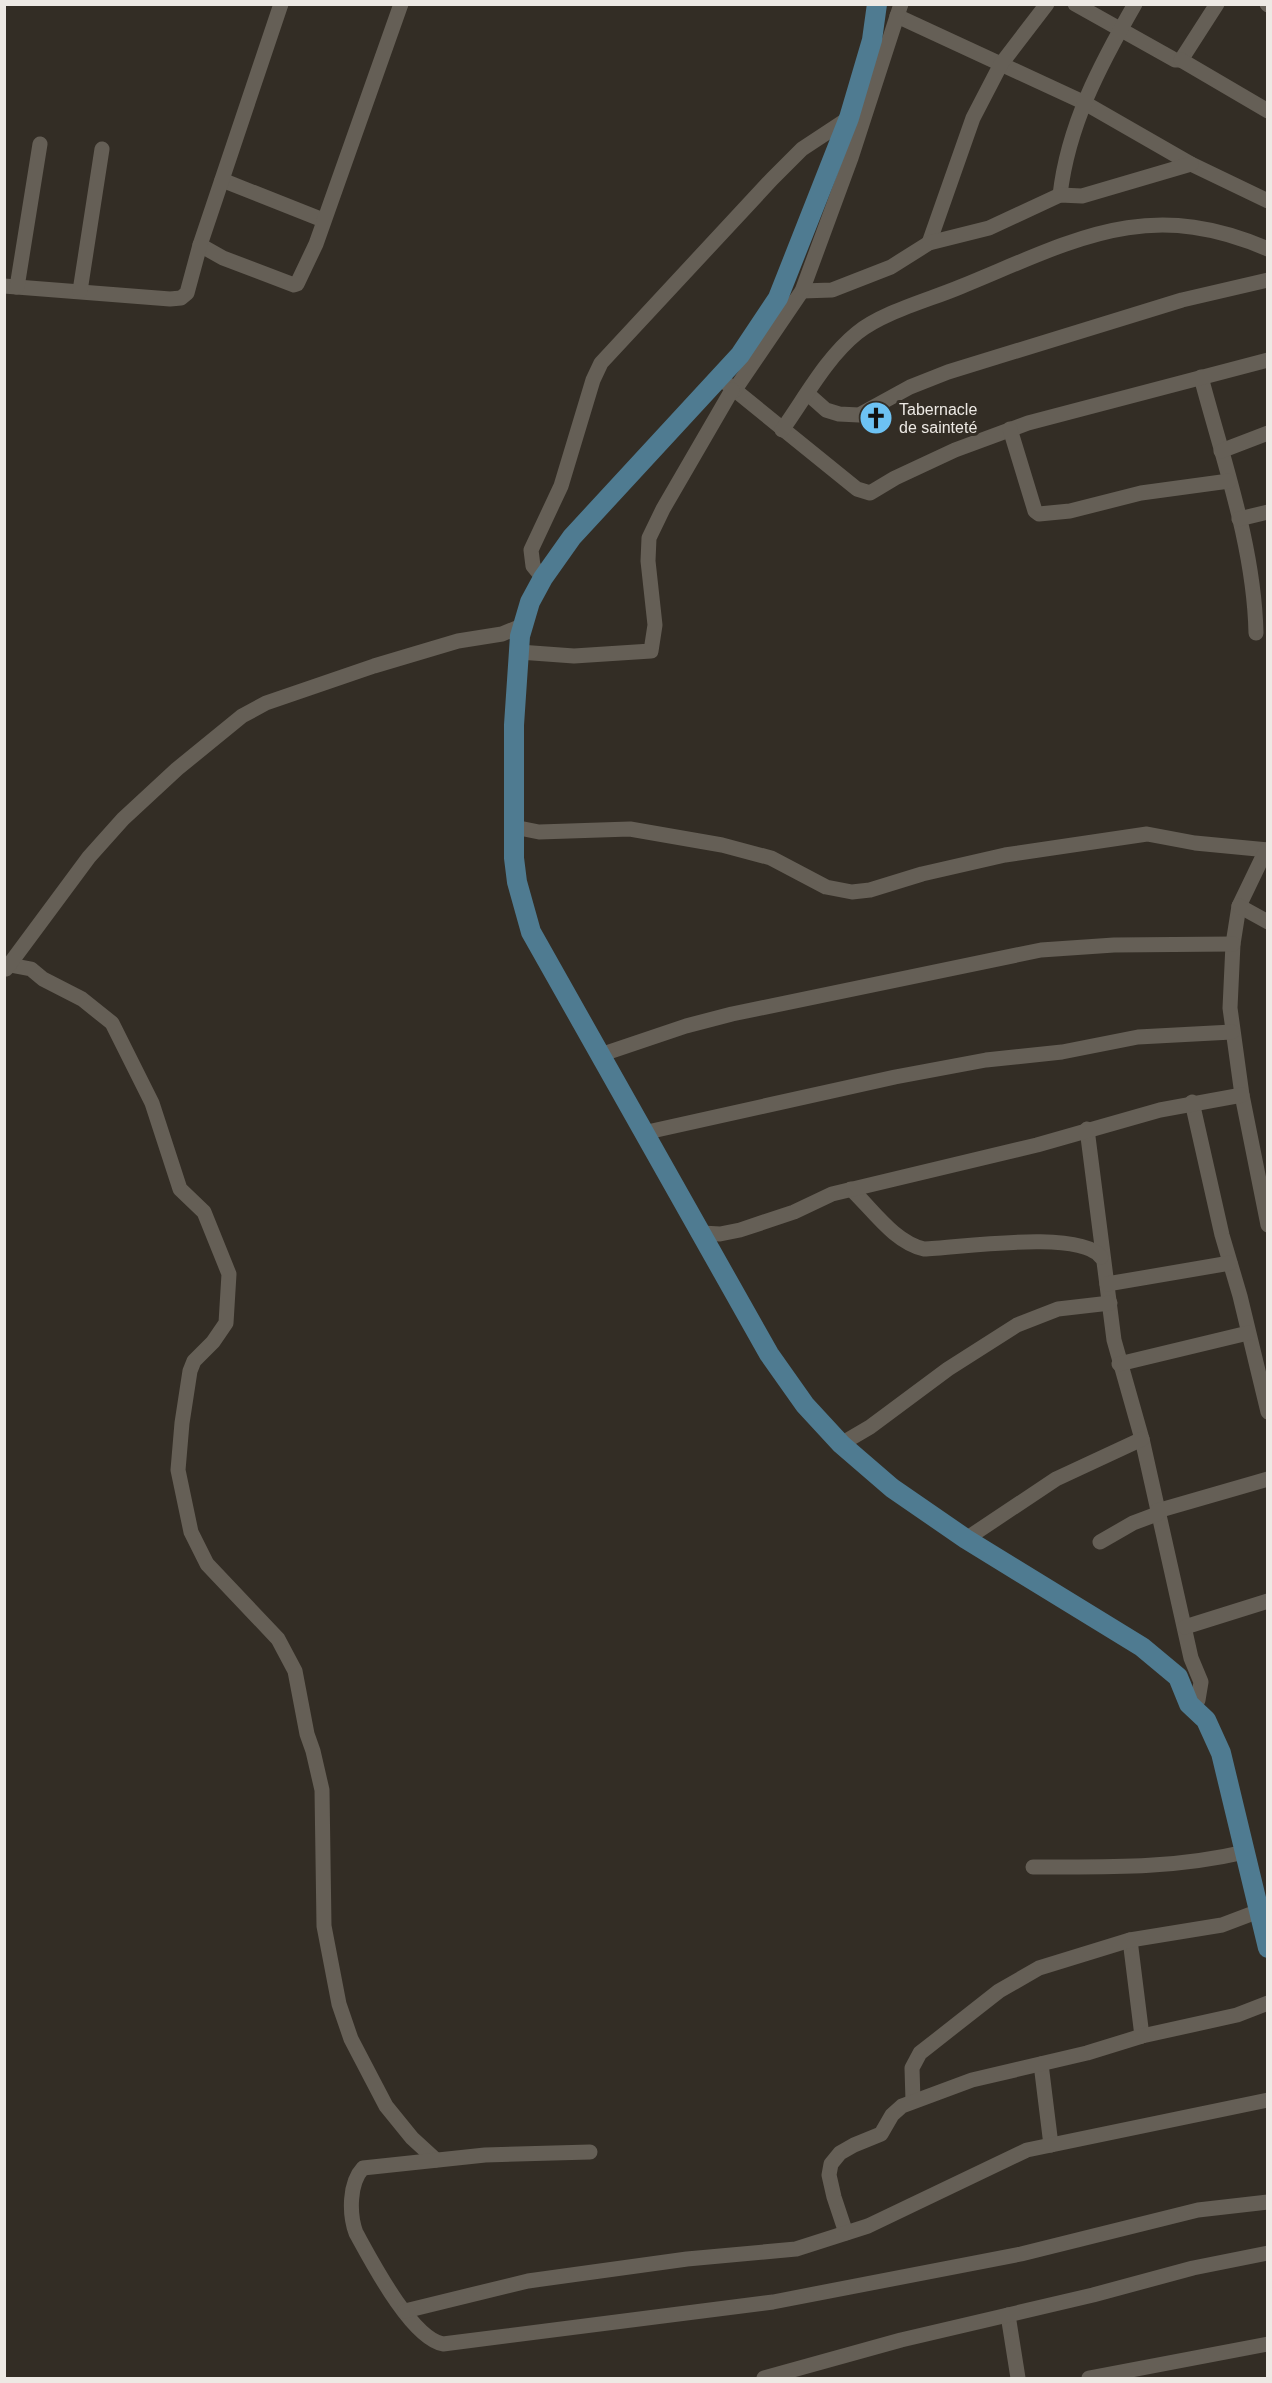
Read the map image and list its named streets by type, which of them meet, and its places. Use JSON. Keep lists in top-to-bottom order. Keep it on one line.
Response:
{"places":{"church":["Tabernacle de sainteté"]}}
